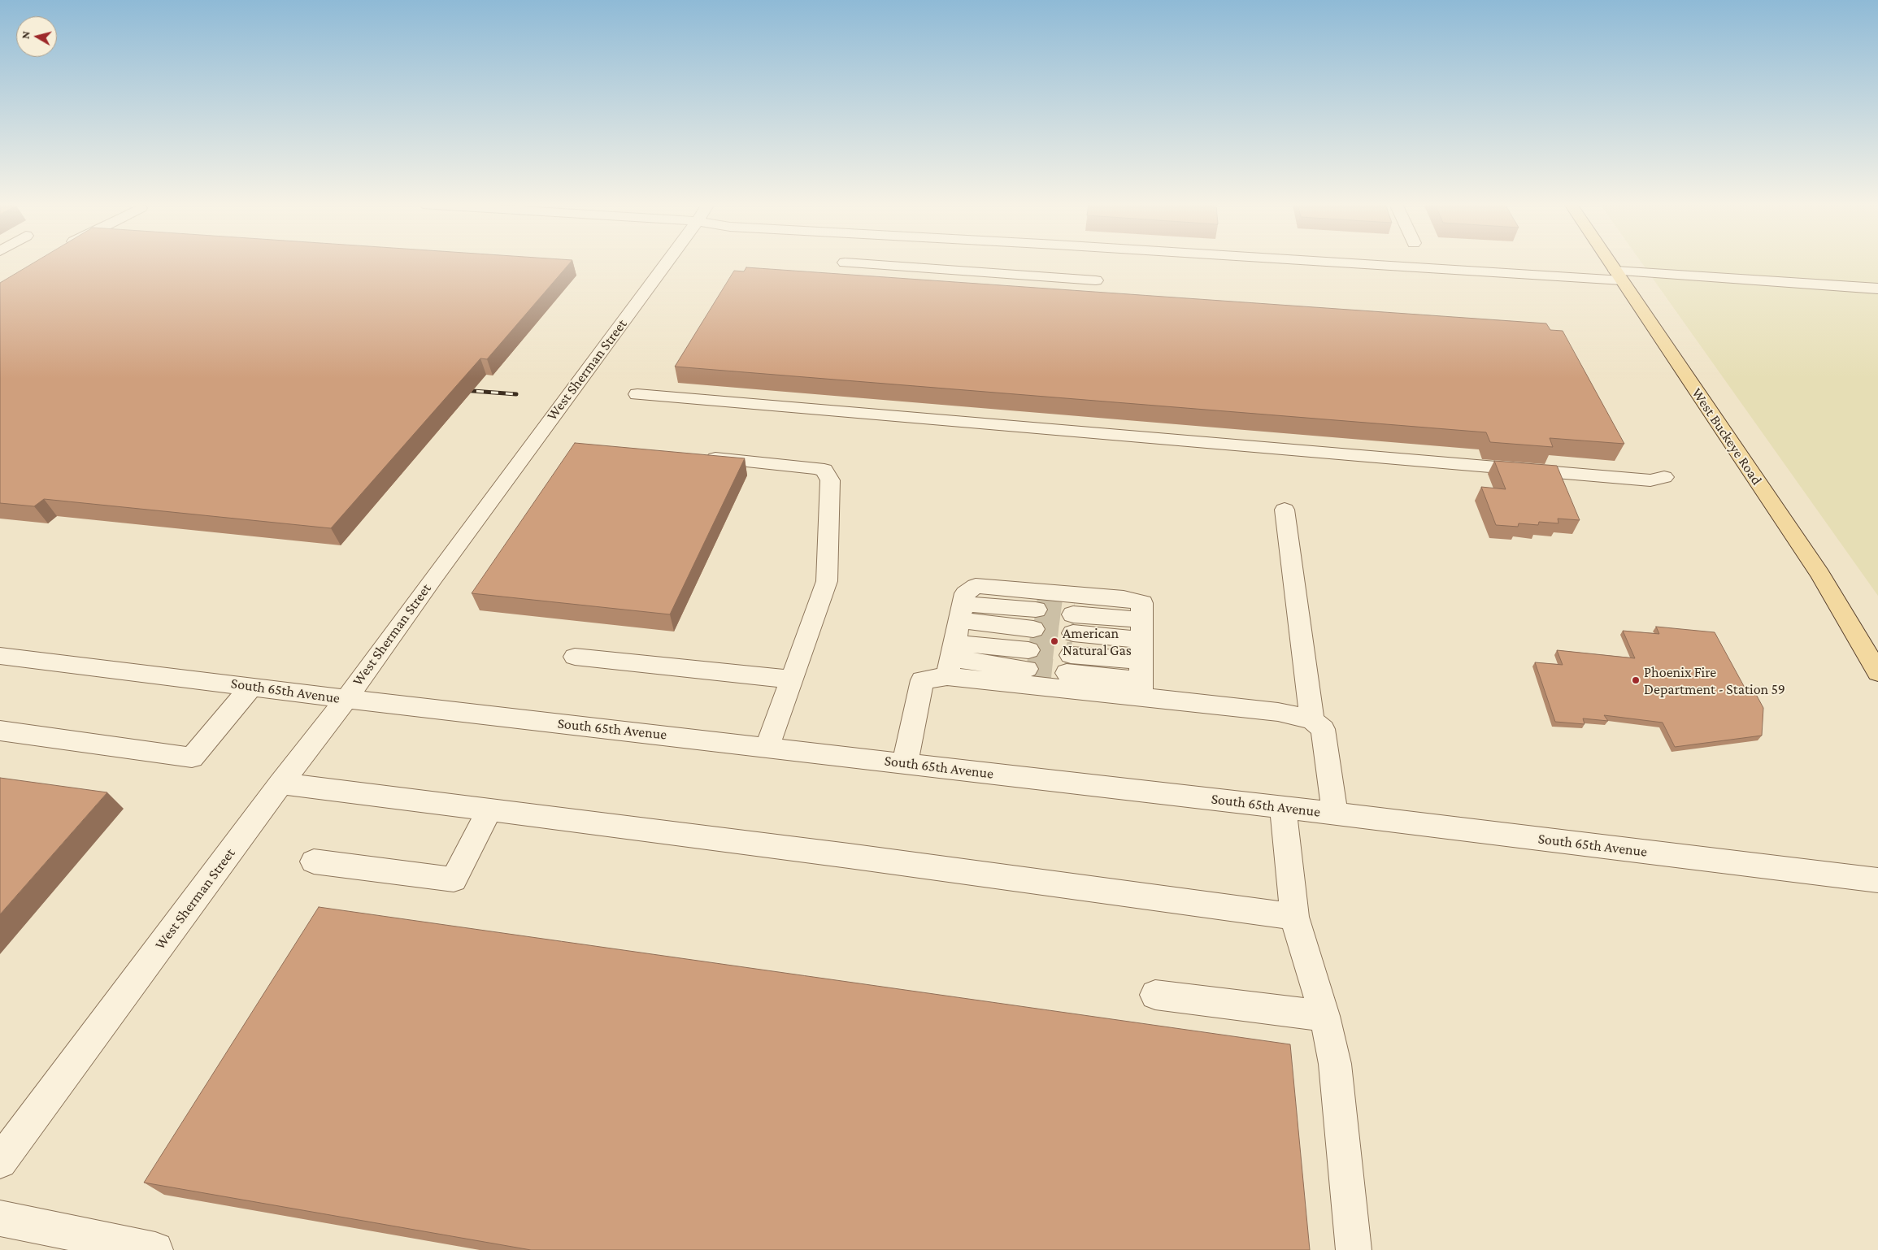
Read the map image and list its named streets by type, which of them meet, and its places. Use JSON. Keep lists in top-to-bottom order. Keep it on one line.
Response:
{"streets":{"main road":["West Buckeye Road"],"street":["West Sherman Street","South 65th Avenue"]},"crossings":[["West Sherman Street","South 65th Avenue"]],"places":["American Natural Gas","Phoenix Fire Department - Station 59"],"north":"left"}
